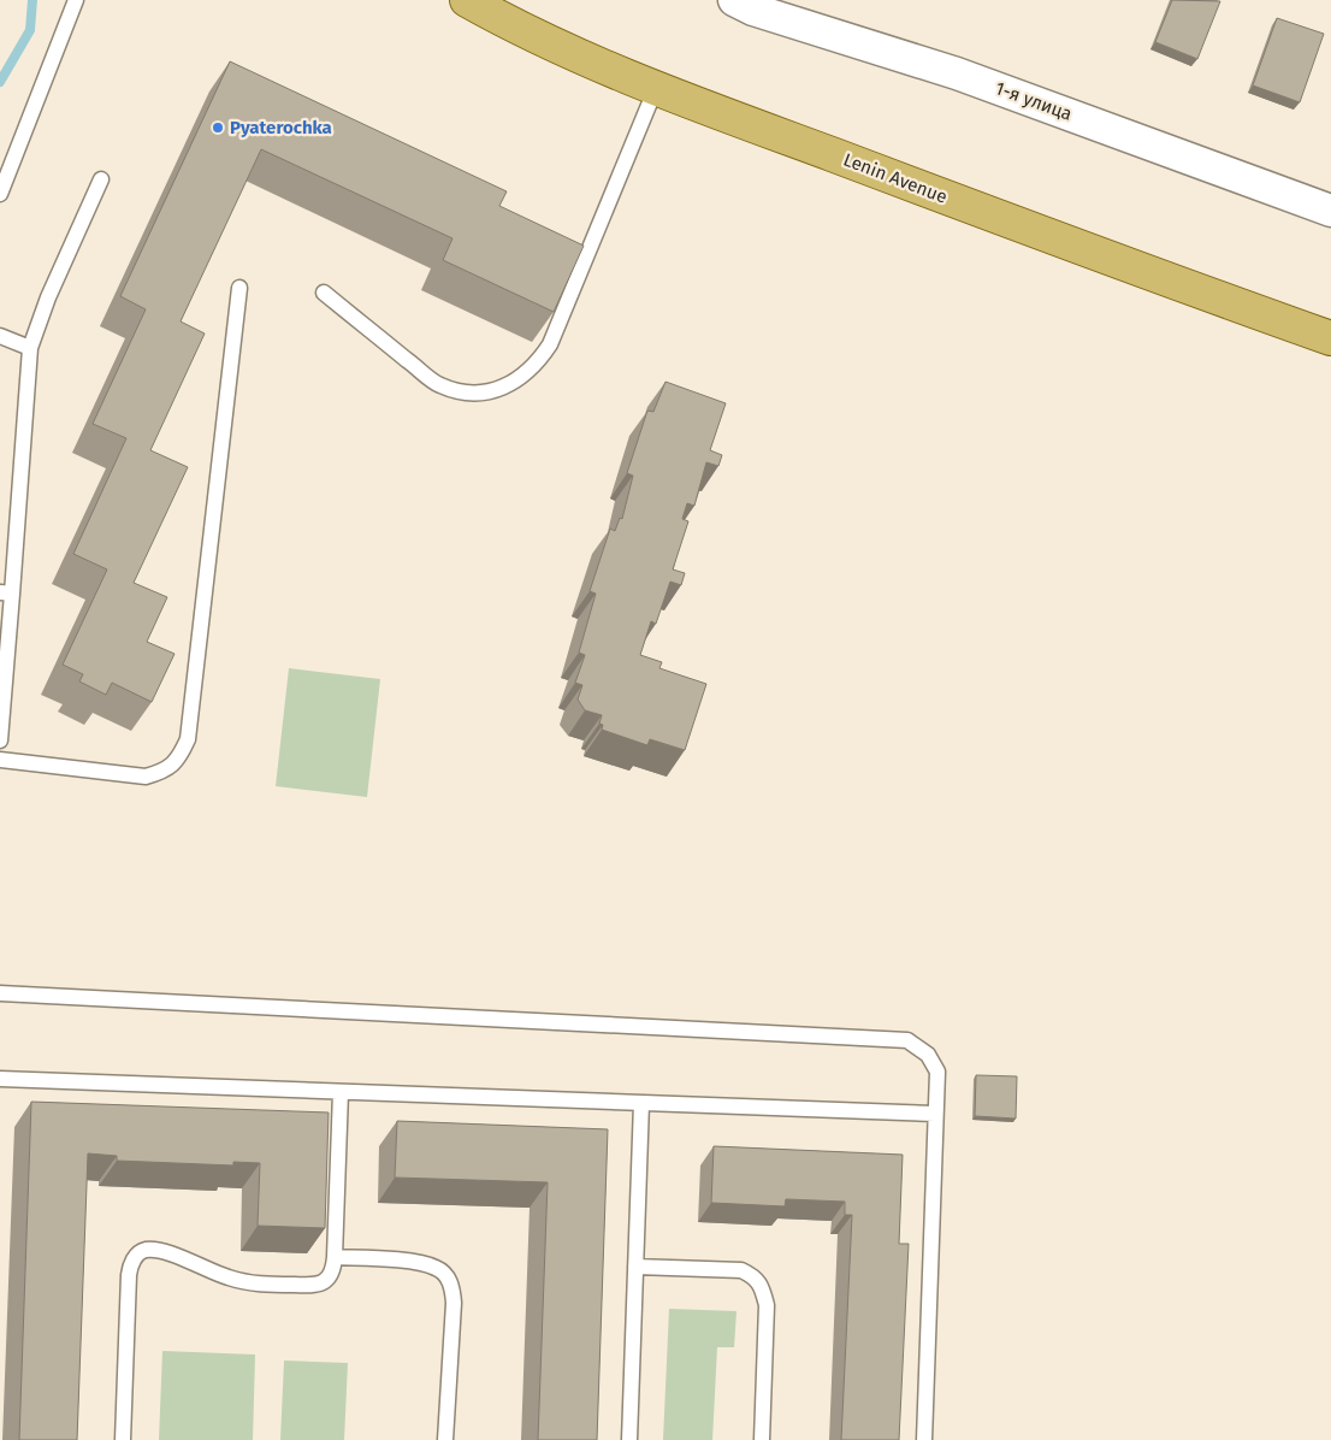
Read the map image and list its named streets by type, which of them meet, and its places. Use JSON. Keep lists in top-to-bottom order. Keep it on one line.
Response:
{"streets":{"main road":["Lenin Avenue"],"street":["1-я улица"]},"places":["Pyaterochka"]}
